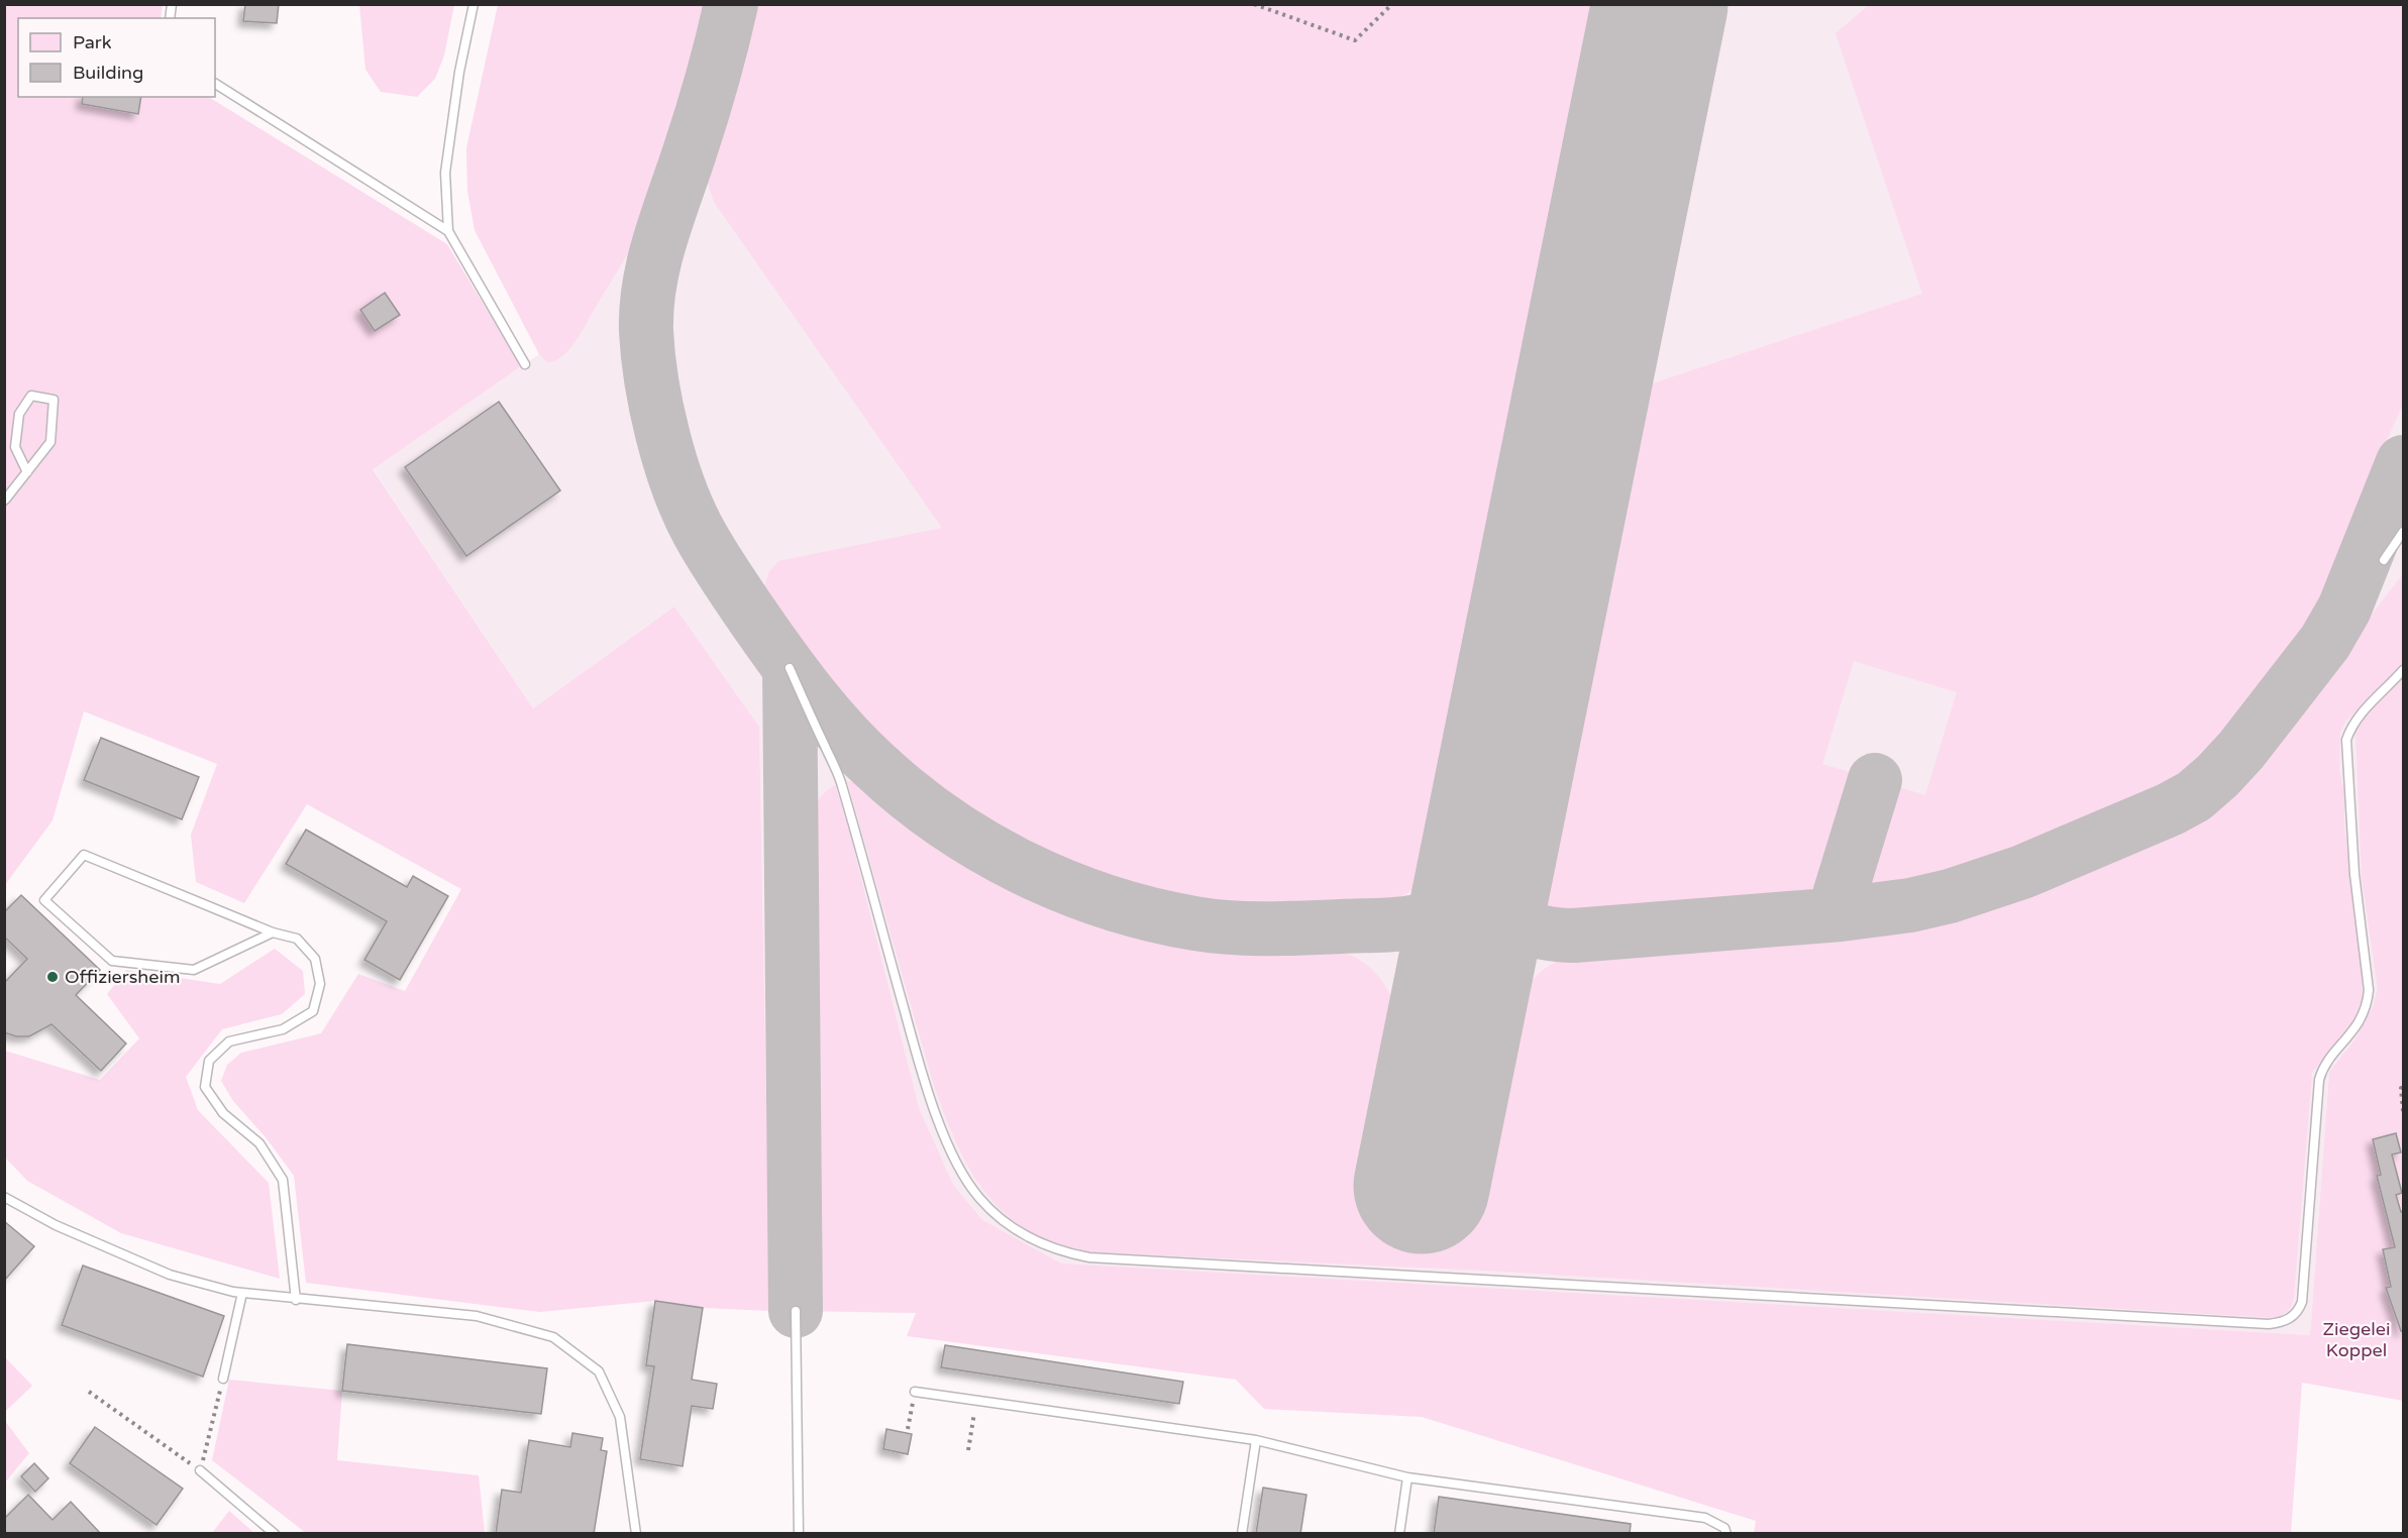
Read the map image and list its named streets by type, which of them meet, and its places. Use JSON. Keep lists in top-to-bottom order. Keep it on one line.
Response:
{"parks":["Ziegelei Koppel"],"places":["Offiziersheim"],"legend":["Park","Building"]}
